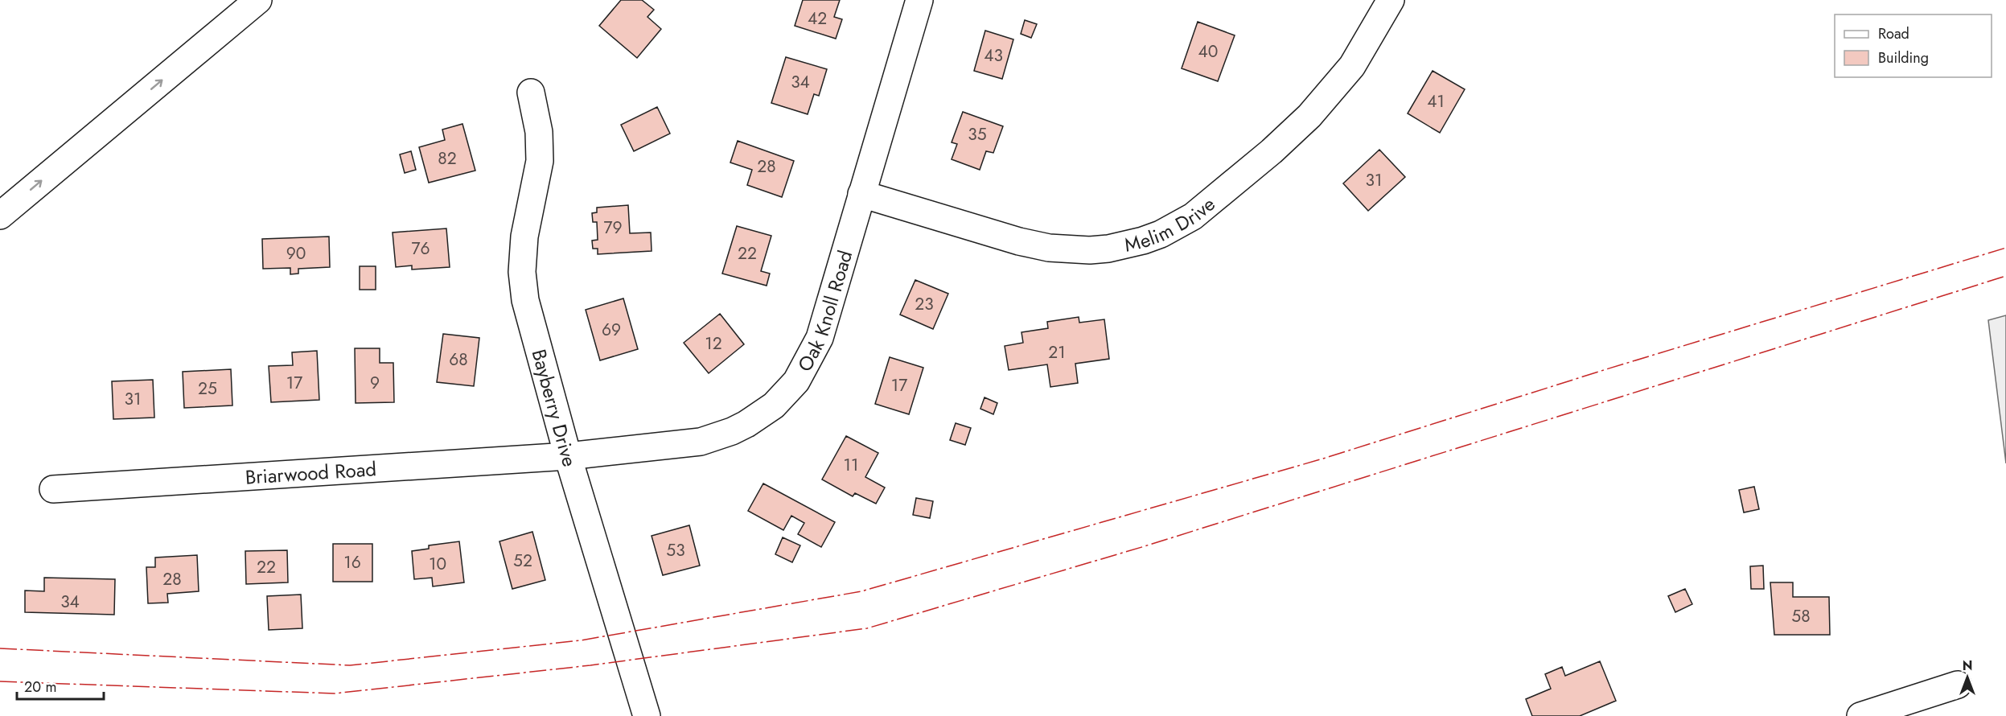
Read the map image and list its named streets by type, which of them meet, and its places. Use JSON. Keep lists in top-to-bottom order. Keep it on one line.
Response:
{"streets":{"main road":["Melim Drive","Oak Knoll Road","Bayberry Drive","Briarwood Road"]},"crossings":[["Melim Drive","Oak Knoll Road"],["Oak Knoll Road","Bayberry Drive"],["Oak Knoll Road","Briarwood Road"],["Bayberry Drive","Briarwood Road"]],"house_numbers":["42","40","43","34","41","35","82","28","31","79","76","90","22","23","69","12","21","68","17","9","17","25","31","11","53","52","16","10","22","28","34","58"],"legend":["Road","Building"],"scale_bar":"20 m","north":"top"}
